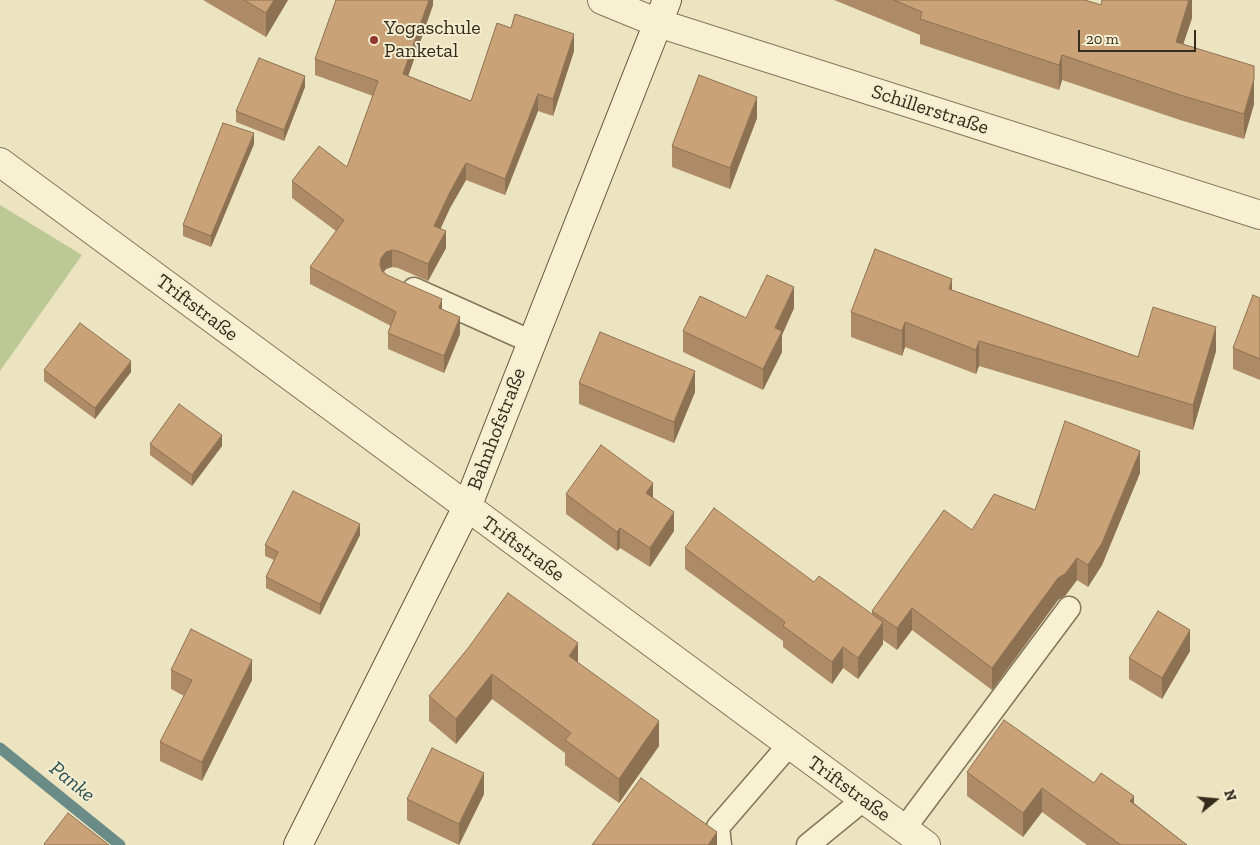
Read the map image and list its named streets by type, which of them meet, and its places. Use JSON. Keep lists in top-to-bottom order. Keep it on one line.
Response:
{"streets":{"street":["Schillerstraße","Triftstraße","Bahnhofstraße"]},"crossings":[["Schillerstraße","Bahnhofstraße"],["Triftstraße","Bahnhofstraße"]],"water":["Panke"],"places":["Yogaschule Panketal"],"scale_bar":"20 m","north":"right"}
